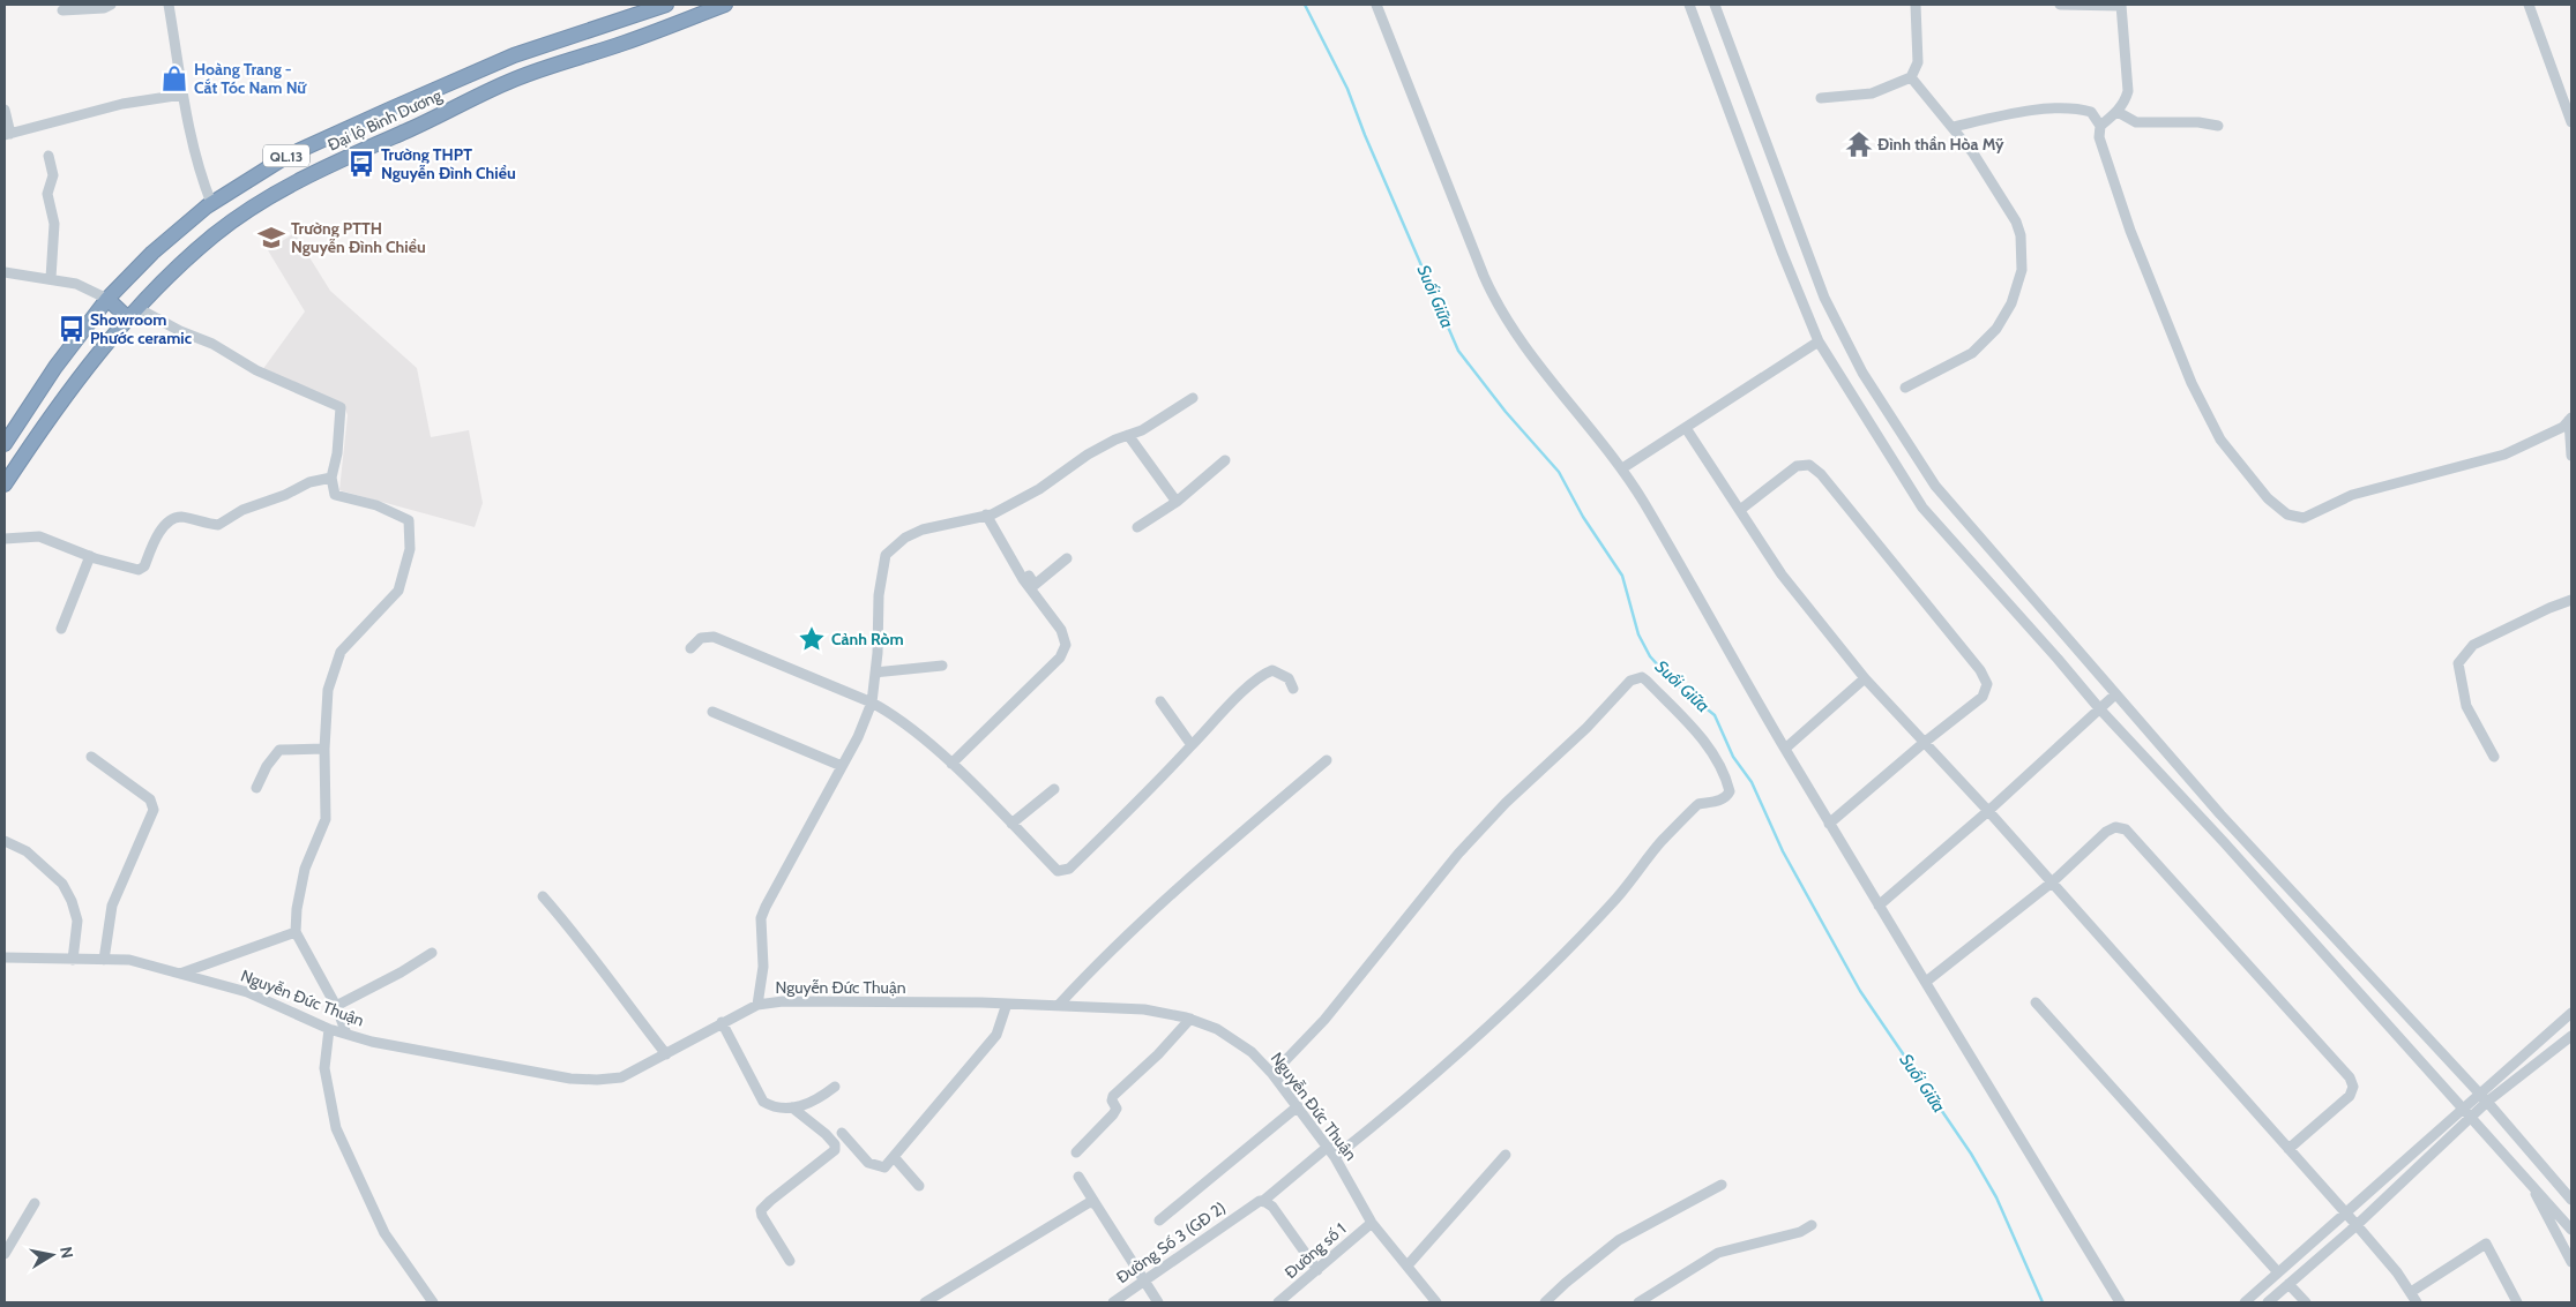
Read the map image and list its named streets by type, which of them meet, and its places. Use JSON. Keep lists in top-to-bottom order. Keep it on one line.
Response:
{"streets":{"highway":["Đại lộ Bình Dương","QL.13"],"street":["Nguyễn Đức Thuận","Đường Số 3 (GĐ 2)","Đường số 1"]},"crossings":[["Nguyễn Đức Thuận","Đường Số 3 (GĐ 2)"],["Nguyễn Đức Thuận","Đường số 1"]],"water":["Suối Giữa"],"places":{"shop":["Hoàng Trang - Cắt Tóc Nam Nữ"],"temple":["Đình thần Hòa Mỹ"],"bus stop":["Trường THPT Nguyễn Đình Chiểu","Showroom Phước ceramic"],"school or university":["Trường PTTH Nguyễn Đình Chiểu"],"place":["Cảnh Ròm"]},"north":"right"}
